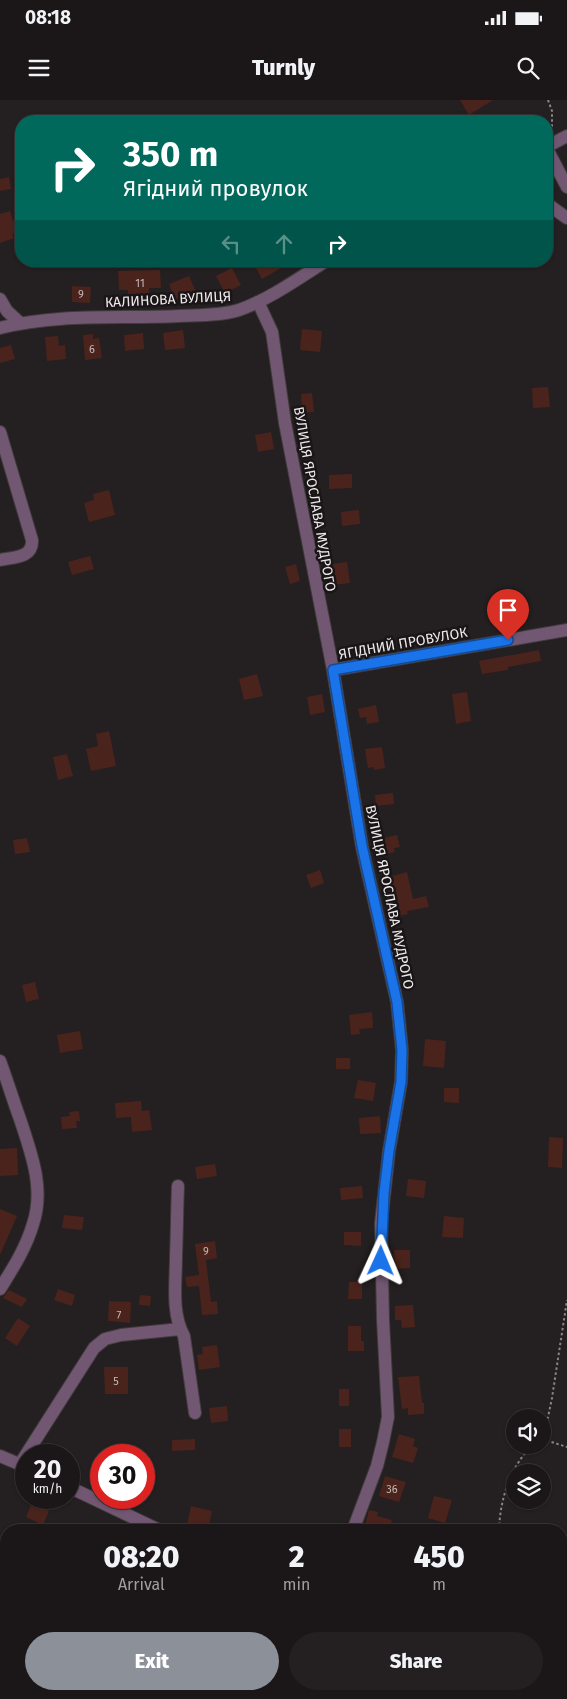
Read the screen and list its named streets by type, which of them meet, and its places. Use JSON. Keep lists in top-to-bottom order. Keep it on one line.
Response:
{"streets":{"street":["КАЛИНОВА ВУЛИЦЯ","ВУЛИЦЯ ЯРОСЛАВА МУДРОГО","ЯГІДНИЙ ПРОВУЛОК"]},"crossings":[["КАЛИНОВА ВУЛИЦЯ","ВУЛИЦЯ ЯРОСЛАВА МУДРОГО"],["ВУЛИЦЯ ЯРОСЛАВА МУДРОГО","ЯГІДНИЙ ПРОВУЛОК"]],"house_numbers":["11","9","6","9","7","5","36"],"page":{"status":"08:18","header":"Turnly","turn":["350 m","Ягідний провулок"],"speed":"20 km/h","limit":"30","eta":["08:20","Arrival","2","min","450","m"],"buttons":["Exit","Share"]}}
